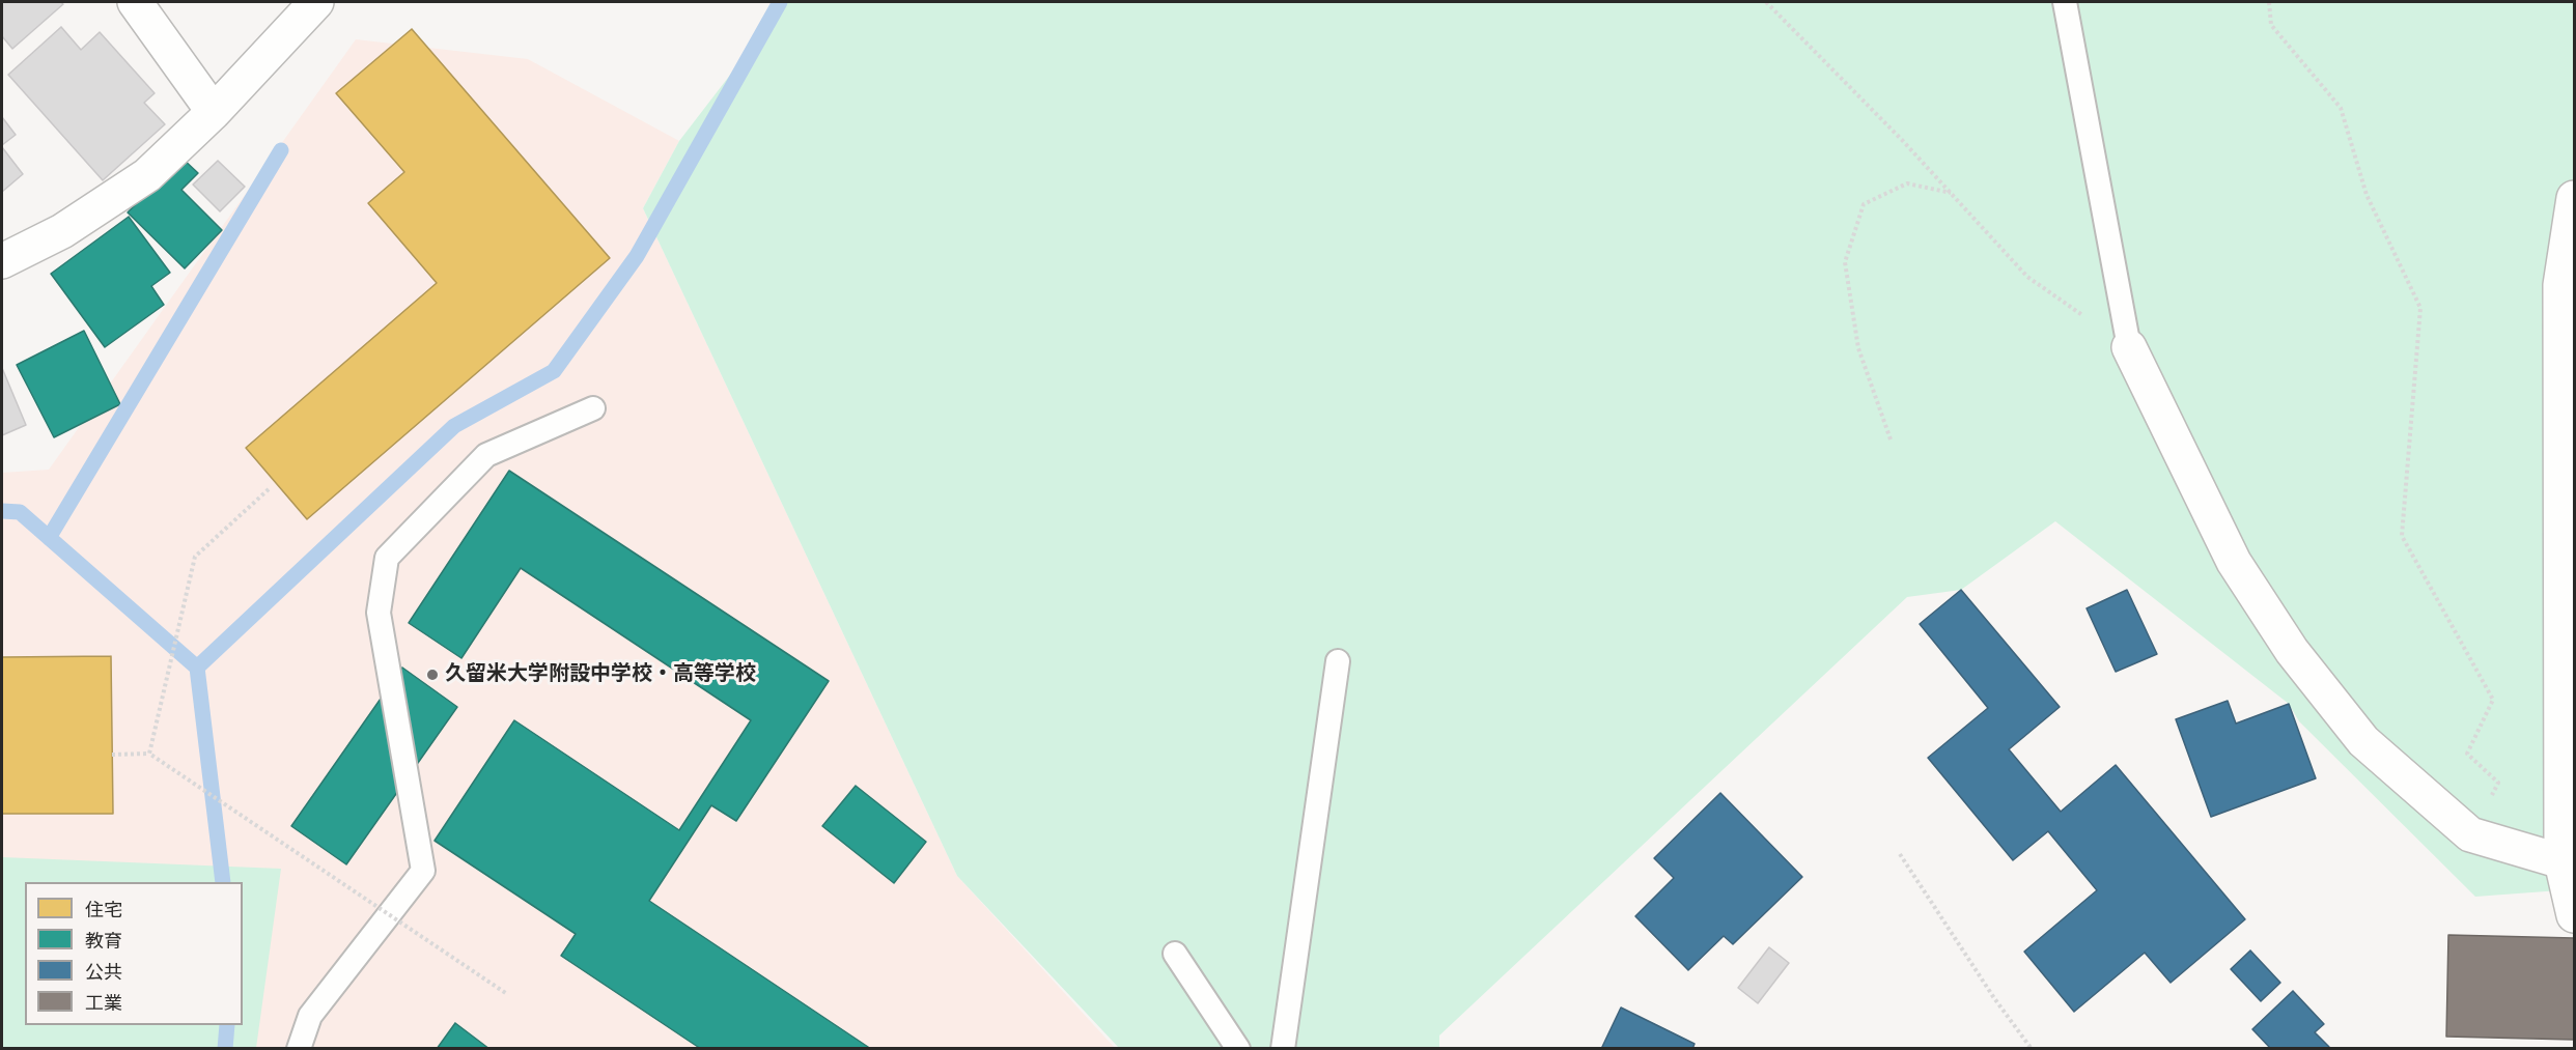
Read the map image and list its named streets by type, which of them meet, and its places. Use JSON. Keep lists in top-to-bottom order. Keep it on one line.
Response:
{"places":["久留米大学附設中学校・高等学校"],"legend":["住宅","教育","公共","工業"]}
